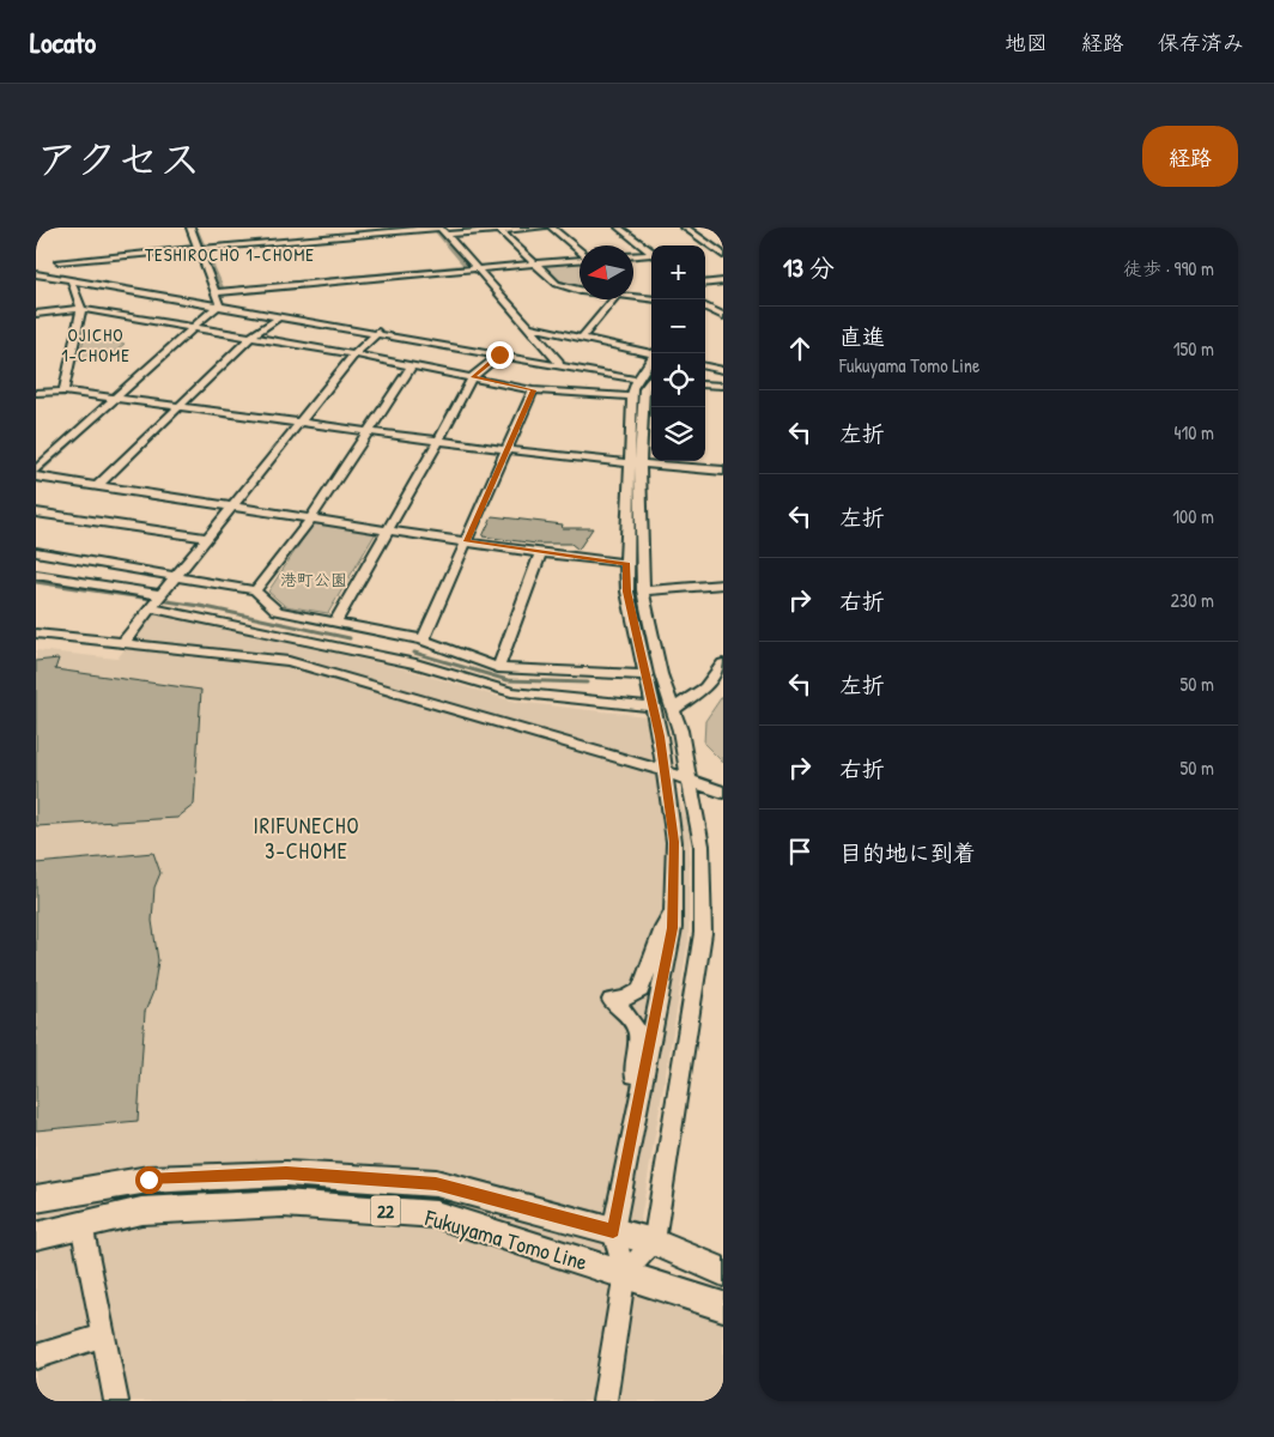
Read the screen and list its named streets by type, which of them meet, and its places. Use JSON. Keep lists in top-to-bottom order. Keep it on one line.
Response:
{"streets":{"main road":["22","Fukuyama Tomo Line"]},"districts":["TESHIROCHO 1-CHOME","OJICHO 1-CHOME","IRIFUNECHO 3-CHOME"],"parks":["港町公園"],"north":"left","page":{"header":"Locato","nav":["地図","経路","保存済み"],"title":"アクセス","buttons":"経路","heading":["13 分","徒歩 · 990 m"],"map_buttons":["+","−"],"list":[["直進","Fukuyama Tomo Line","150 m"],["左折","410 m"],["左折","100 m"],["右折","230 m"],["左折","50 m"],["右折","50 m"],"目的地に到着"]}}
